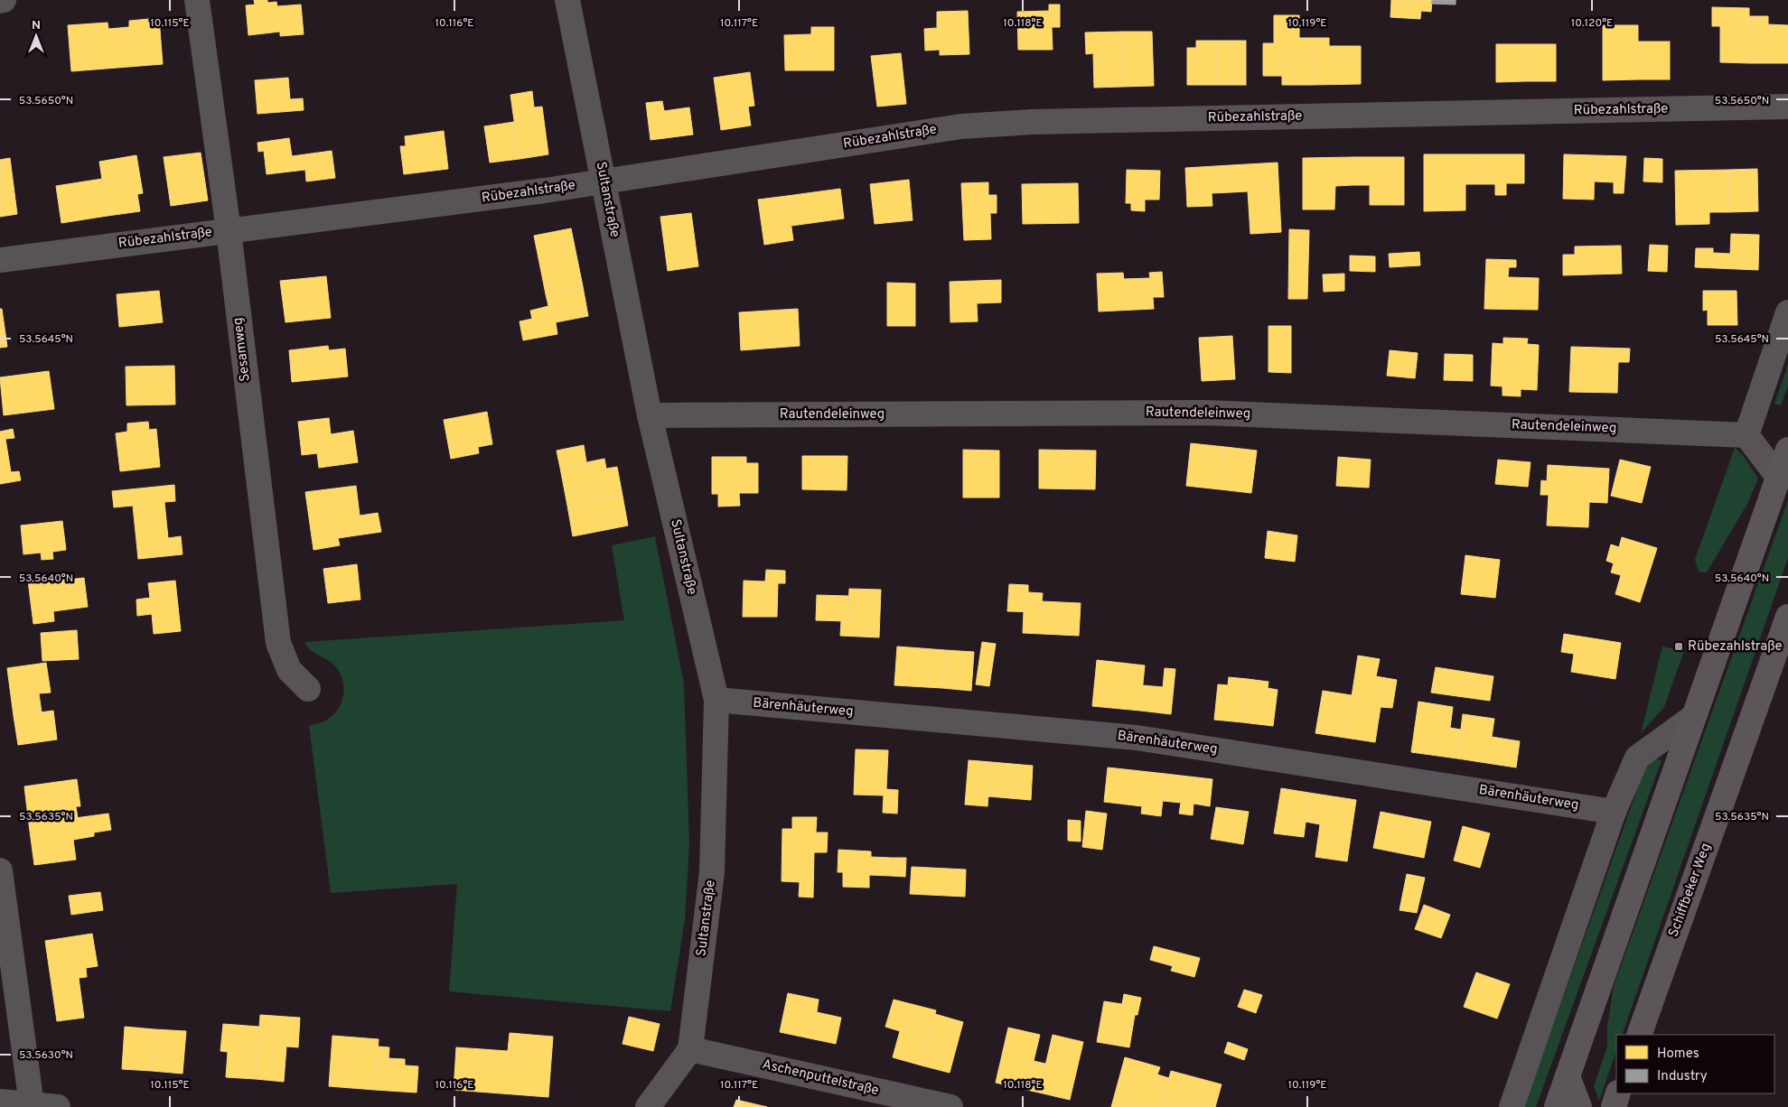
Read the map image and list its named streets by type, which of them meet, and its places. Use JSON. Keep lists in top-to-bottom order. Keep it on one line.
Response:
{"streets":{"main road":["Schiffbeker Weg"],"street":["Rübezahlstraße","Sultanstraße","Sesamweg","Rautendeleinweg","Bärenhäuterweg","Aschenputtelstraße"]},"crossings":[["Rübezahlstraße","Sultanstraße"],["Rübezahlstraße","Sesamweg"],["Sultanstraße","Rautendeleinweg"],["Sultanstraße","Bärenhäuterweg"],["Sultanstraße","Aschenputtelstraße"]],"places":{"transit":["Rübezahlstraße"]},"legend":["Homes","Industry"],"north":"top","coordinates":["10.115°E","10.116°E","10.117°E","10.118°E","10.119°E","10.120°E","53.5650°N","53.5645°N","53.5640°N","53.5635°N","53.5630°N"]}
